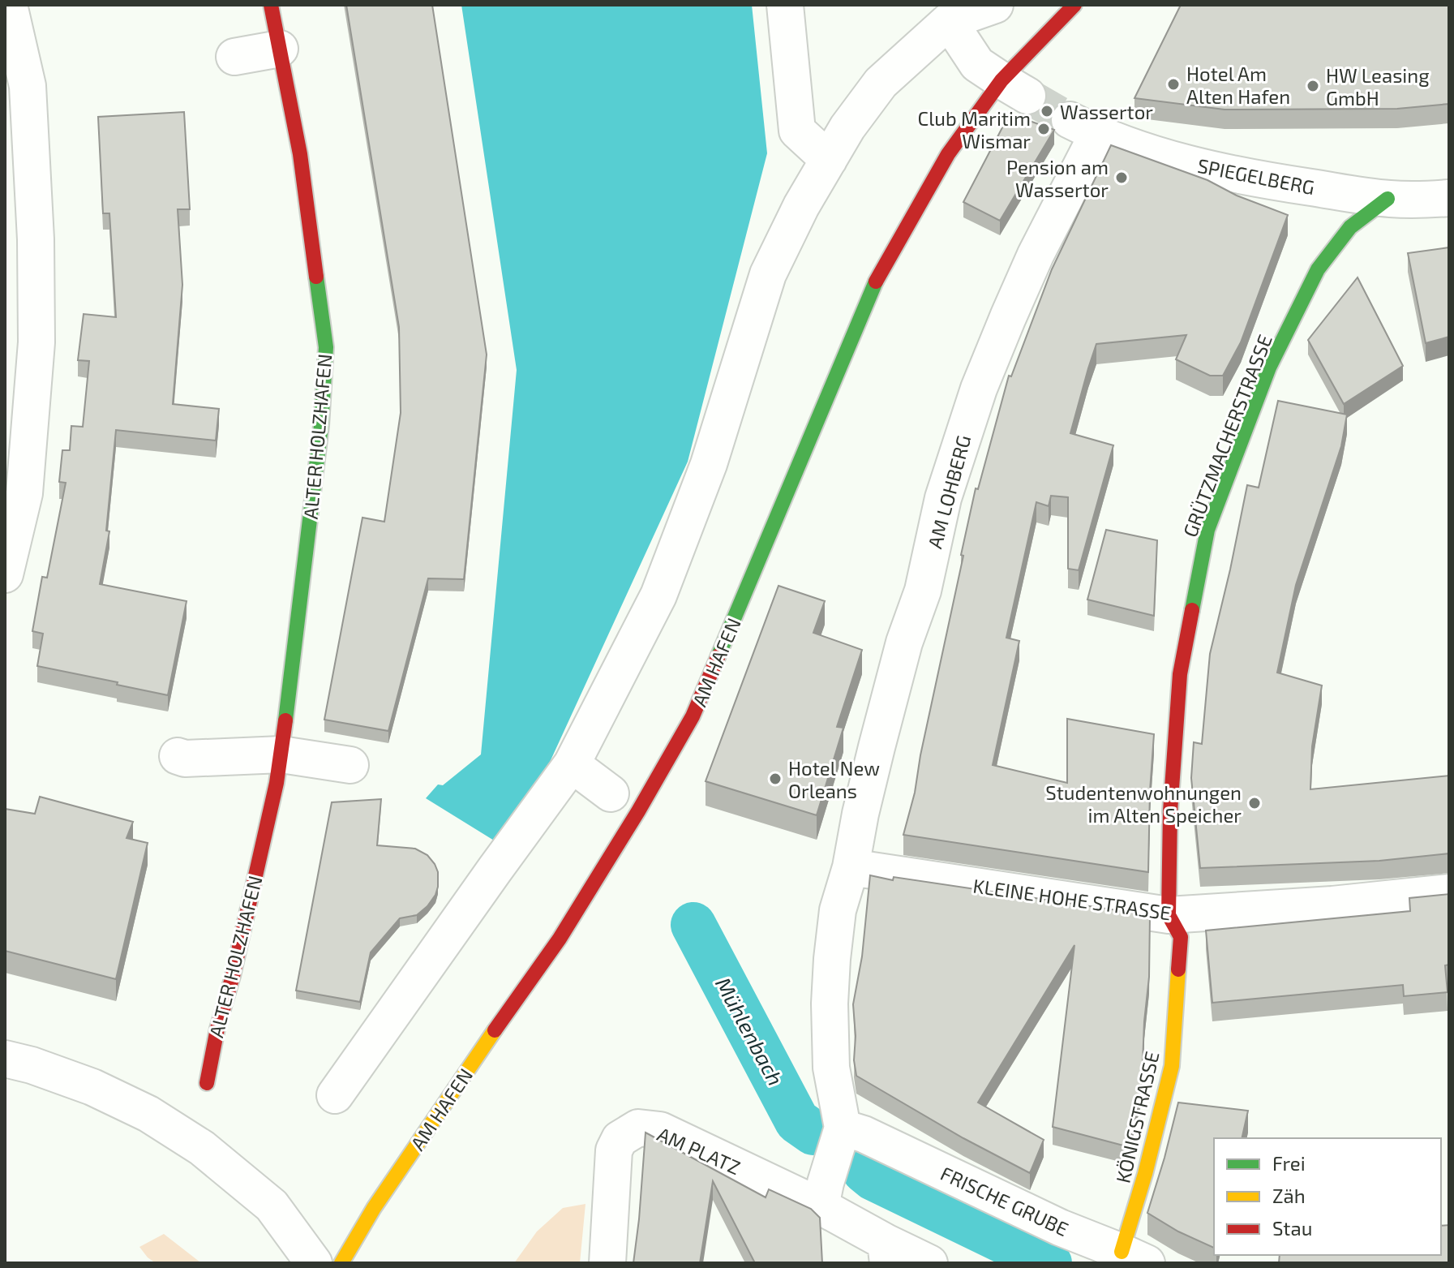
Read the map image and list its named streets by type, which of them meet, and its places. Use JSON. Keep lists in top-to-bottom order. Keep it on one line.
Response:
{"streets":{"street":["SPIEGELBERG","GRÜTZMACHERSTRASSE","ALTER HOLZHAFEN","AM LOHBERG","AM HAFEN","KLEINE HOHE STRASSE","KÖNIGSTRASSE","AM PLATZ","FRISCHE GRUBE"]},"crossings":[["SPIEGELBERG","GRÜTZMACHERSTRASSE"],["SPIEGELBERG","AM LOHBERG"],["GRÜTZMACHERSTRASSE","KLEINE HOHE STRASSE"],["GRÜTZMACHERSTRASSE","KÖNIGSTRASSE"],["AM LOHBERG","KLEINE HOHE STRASSE"],["AM LOHBERG","FRISCHE GRUBE"],["KLEINE HOHE STRASSE","KÖNIGSTRASSE"],["KÖNIGSTRASSE","FRISCHE GRUBE"]],"water":["Mühlenbach"],"places":["Hotel Am Alten Hafen","HW Leasing GmbH","Wassertor","Club Maritim Wismar","Pension am Wassertor","Hotel New Orleans","Studentenwohnungen im Alten Speicher"],"legend":["Frei","Zäh","Stau"]}
